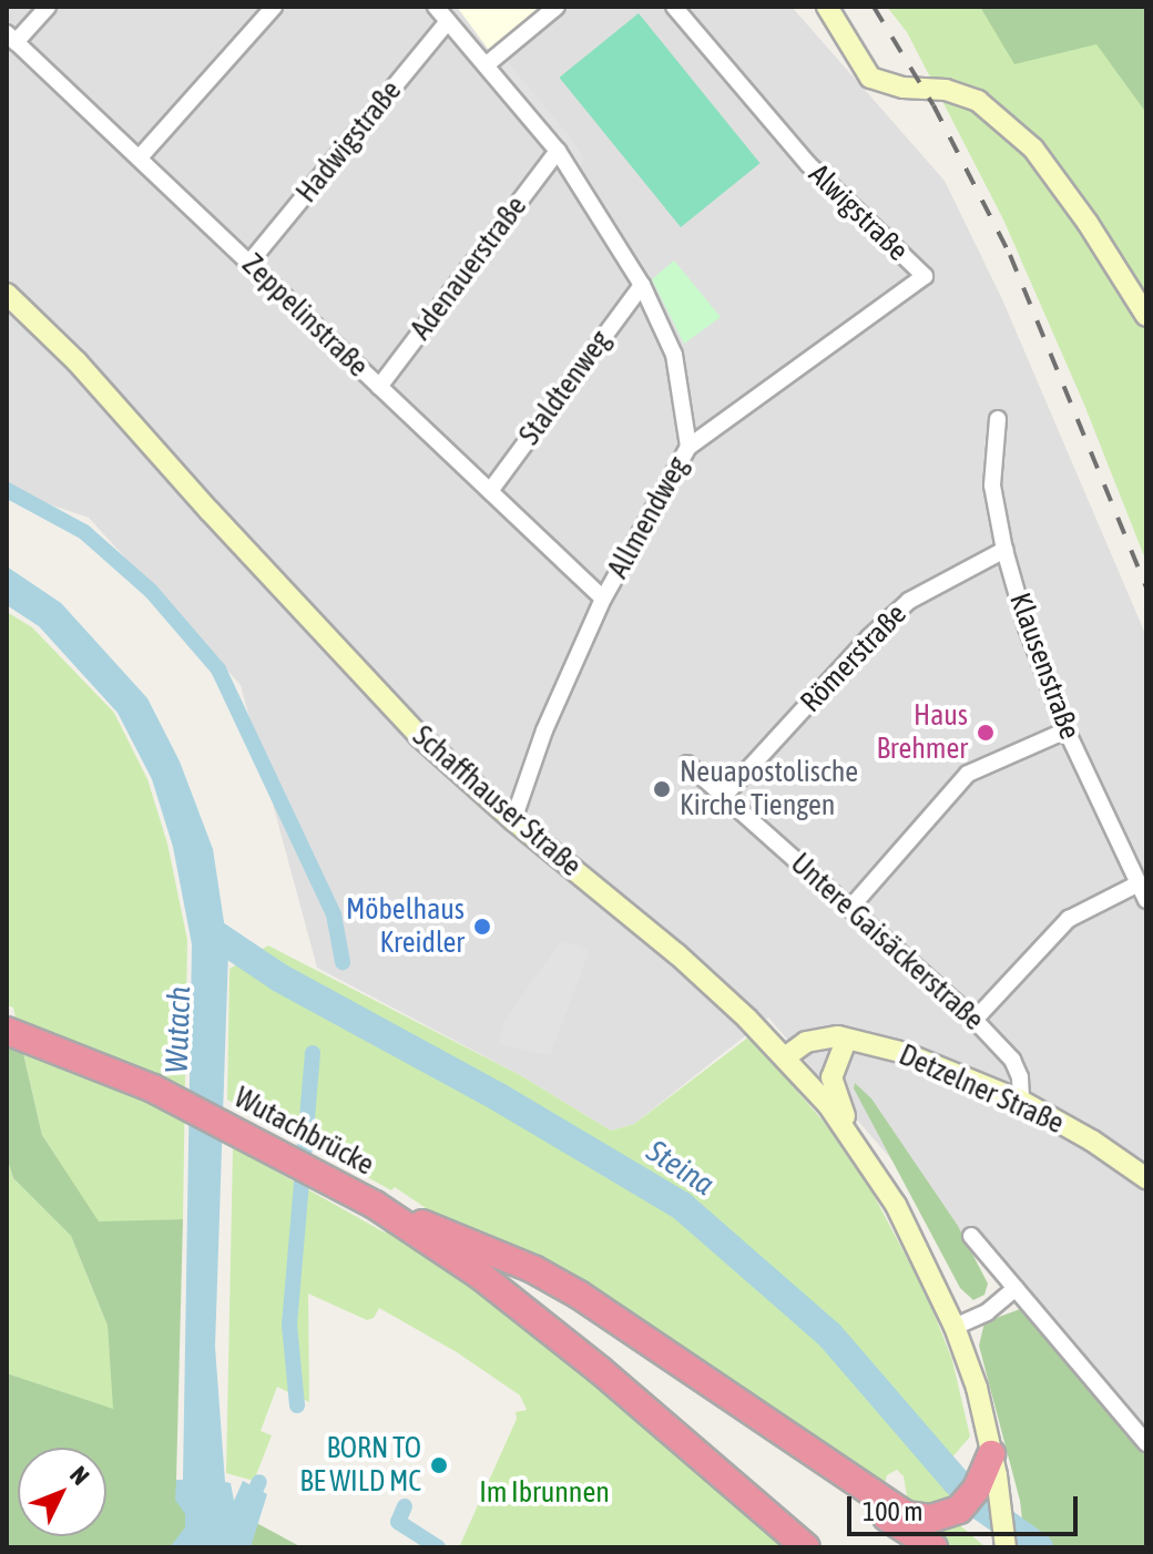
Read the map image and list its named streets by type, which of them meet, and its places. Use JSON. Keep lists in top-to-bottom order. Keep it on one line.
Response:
{"streets":{"highway":["Wutachbrücke"],"main road":["Schaffhauser Straße","Detzelner Straße"],"street":["Hadwigstraße","Alwigstraße","Adenauerstraße","Zeppelinstraße","Staldtenweg","Allmendweg","Römerstraße","Klausenstraße","Untere Gaisäckerstraße"]},"crossings":[["Hadwigstraße","Zeppelinstraße"],["Hadwigstraße","Allmendweg"],["Alwigstraße","Allmendweg"],["Adenauerstraße","Zeppelinstraße"],["Adenauerstraße","Allmendweg"],["Zeppelinstraße","Staldtenweg"],["Zeppelinstraße","Allmendweg"],["Staldtenweg","Allmendweg"],["Allmendweg","Schaffhauser Straße"],["Römerstraße","Klausenstraße"],["Römerstraße","Untere Gaisäckerstraße"],["Untere Gaisäckerstraße","Detzelner Straße"]],"water":["Wutach","Steina"],"parks":["Im Ibrunnen"],"places":["Haus Brehmer","Neuapostolische Kirche Tiengen","Möbelhaus Kreidler","BORN TO BE WILD MC"],"scale_bar":"100 m","north":"top right"}
